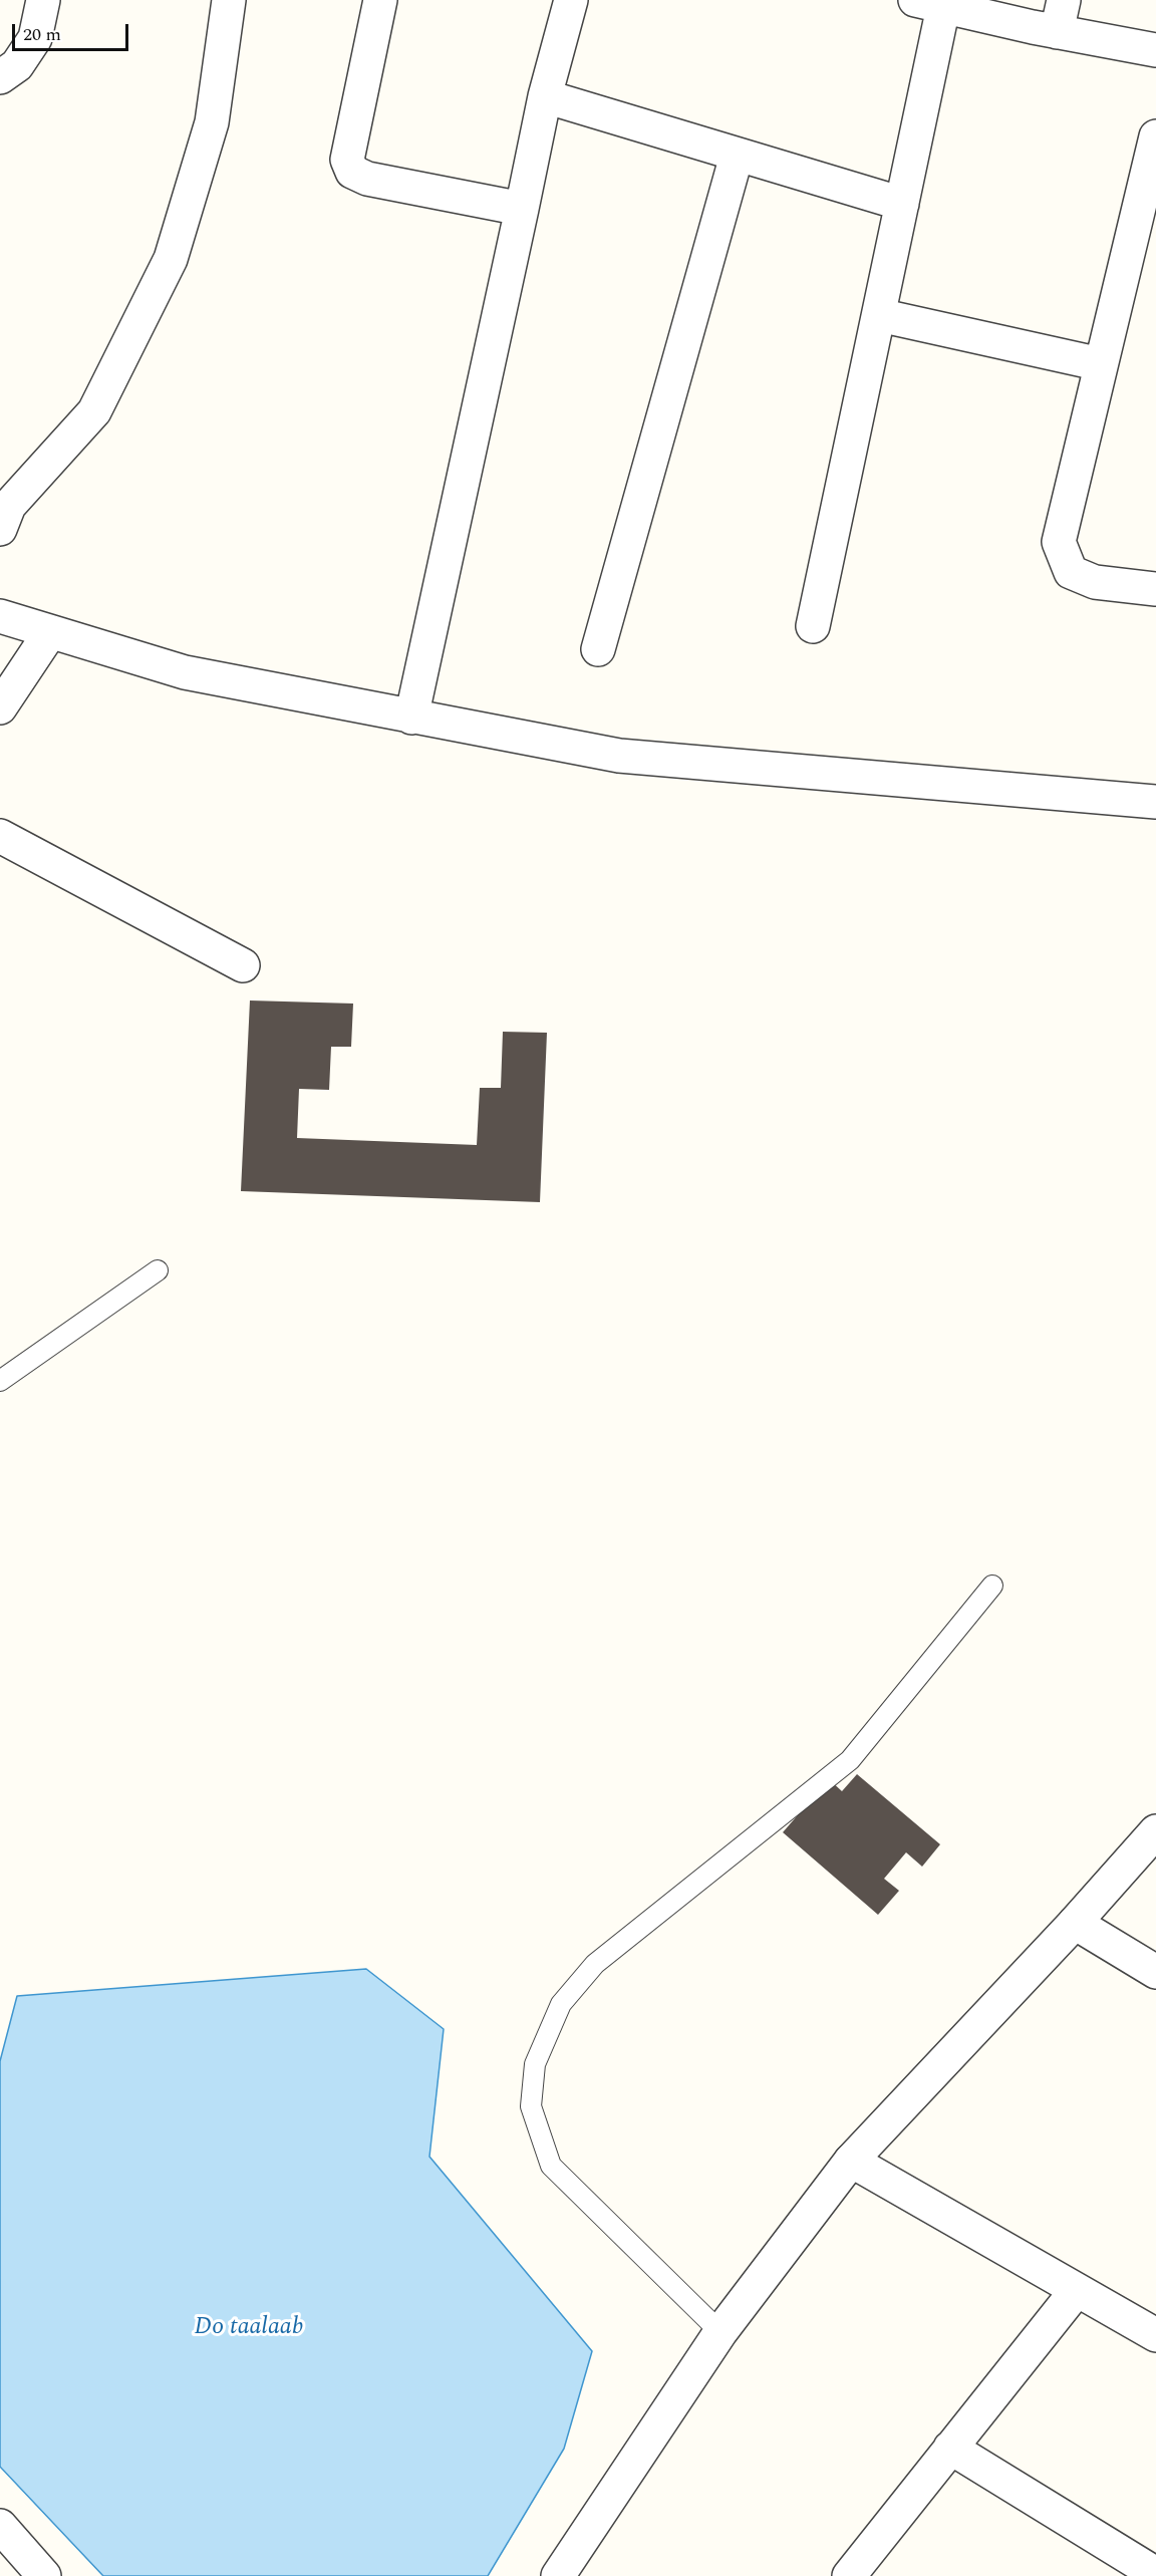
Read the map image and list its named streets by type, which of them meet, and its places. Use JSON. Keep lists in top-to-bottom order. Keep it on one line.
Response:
{"water":["Do taalaab"],"scale_bar":"20 m"}
